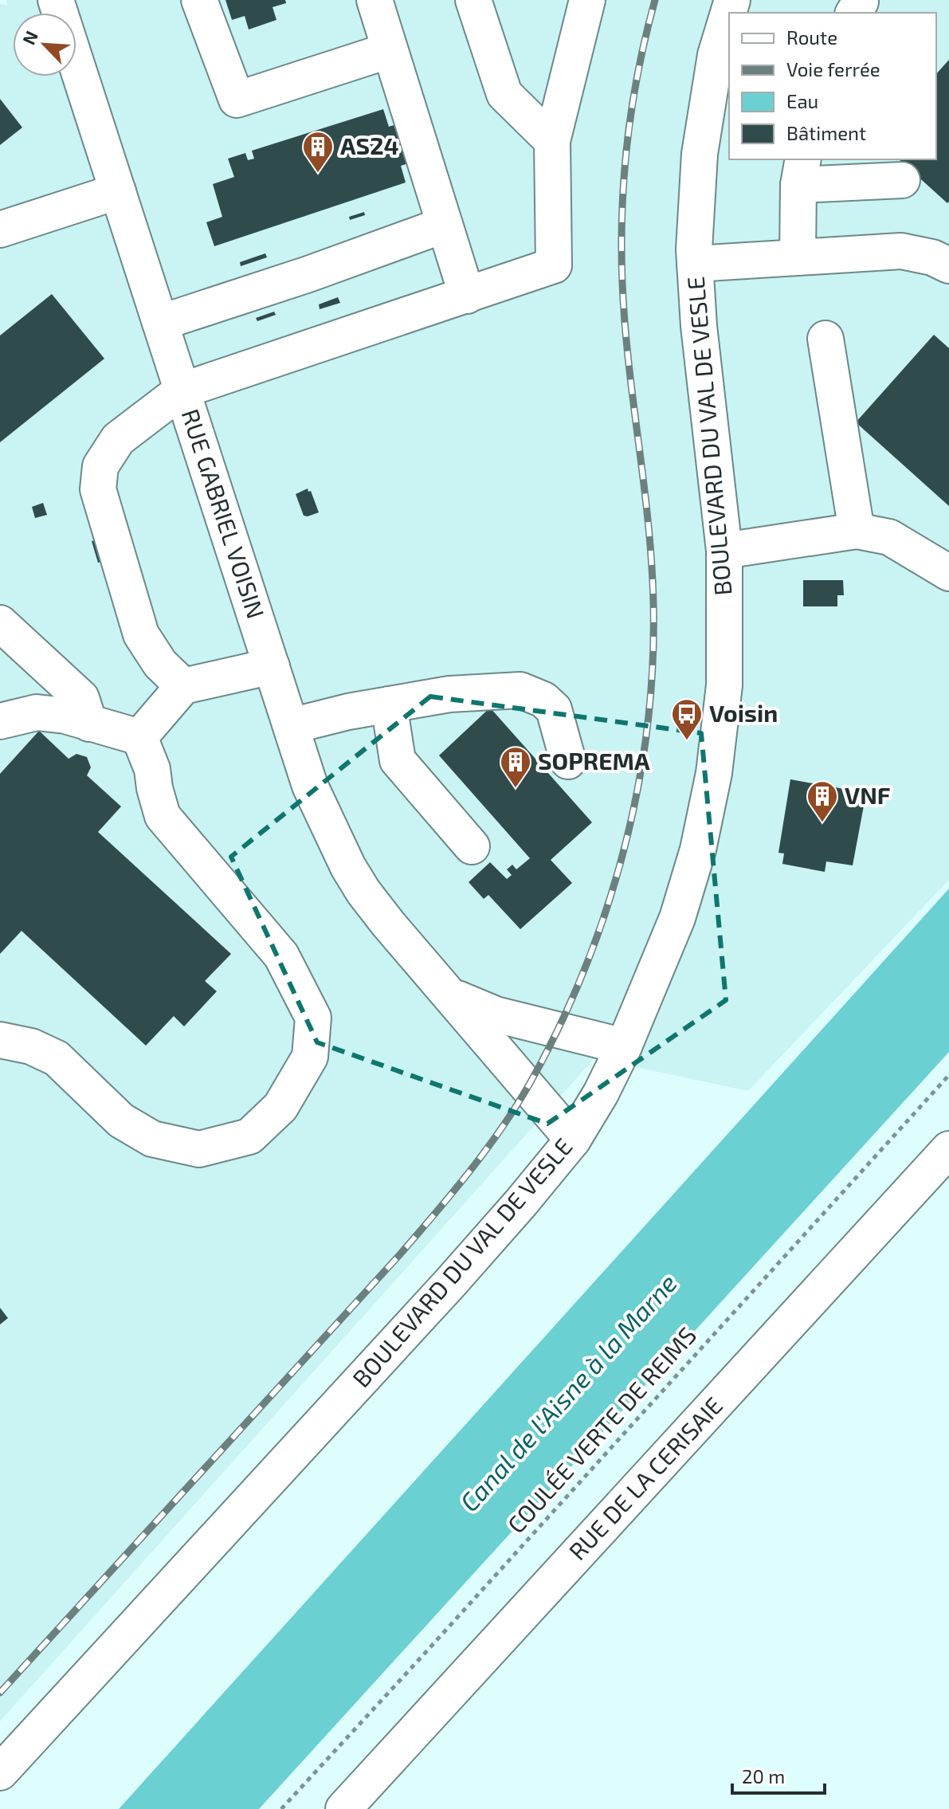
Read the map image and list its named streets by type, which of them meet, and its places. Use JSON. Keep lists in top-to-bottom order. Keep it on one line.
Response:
{"streets":{"street":["BOULEVARD DU VAL DE VESLE","RUE GABRIEL VOISIN","RUE DE LA CERISAIE"],"path":["COULÉE VERTE DE REIMS"]},"crossings":[["BOULEVARD DU VAL DE VESLE","RUE GABRIEL VOISIN"]],"water":["Canal de l'Aisne à la Marne"],"places":{"building":["AS24","SOPREMA","VNF"],"bus stop":["Voisin"]},"legend":["Route","Voie ferrée","Eau","Bâtiment"],"scale_bar":"20 m","north":"top left"}
